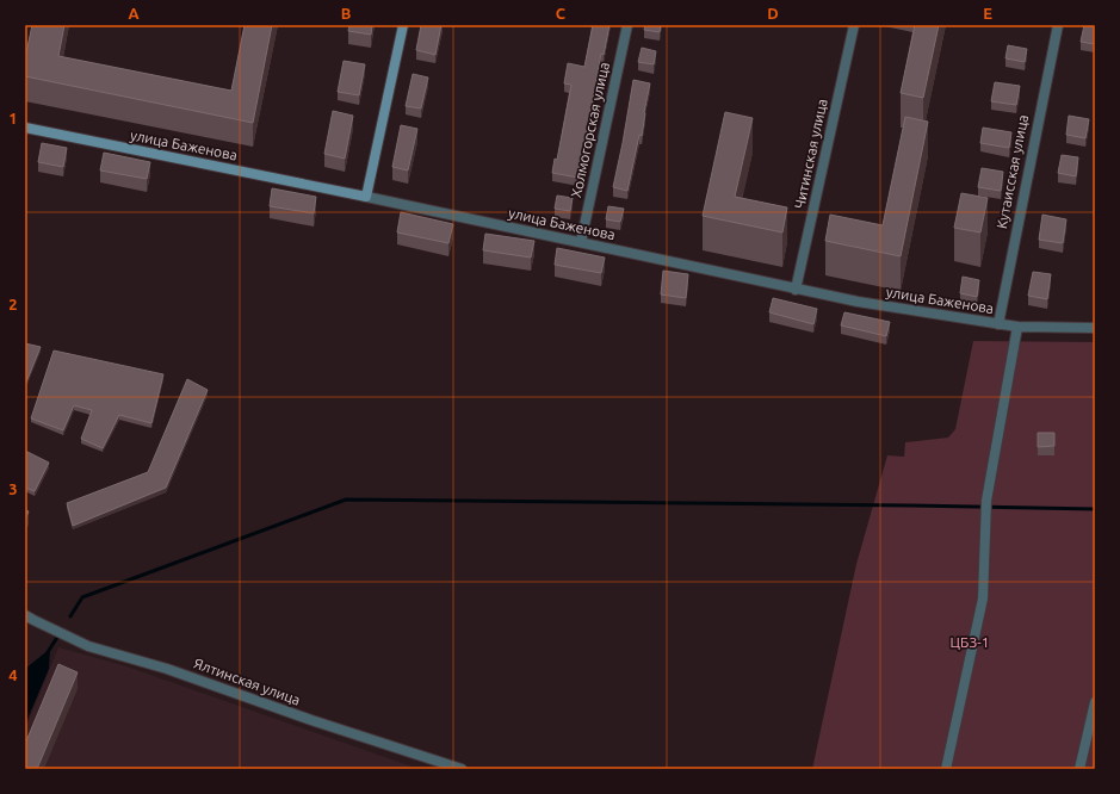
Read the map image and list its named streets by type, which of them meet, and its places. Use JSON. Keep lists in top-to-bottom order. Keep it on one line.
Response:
{"streets":{"street":["Холмогорская улица","улица Баженова","Читинская улица","Кутаисская улица","Ялтинская улица"]},"crossings":[["Холмогорская улица","улица Баженова"],["улица Баженова","Читинская улица"],["улица Баженова","Кутаисская улица"]],"parks":["ЦБЗ-1"],"grid":{"columns":["A","B","C","D","E"],"rows":["1","2","3","4"]}}
